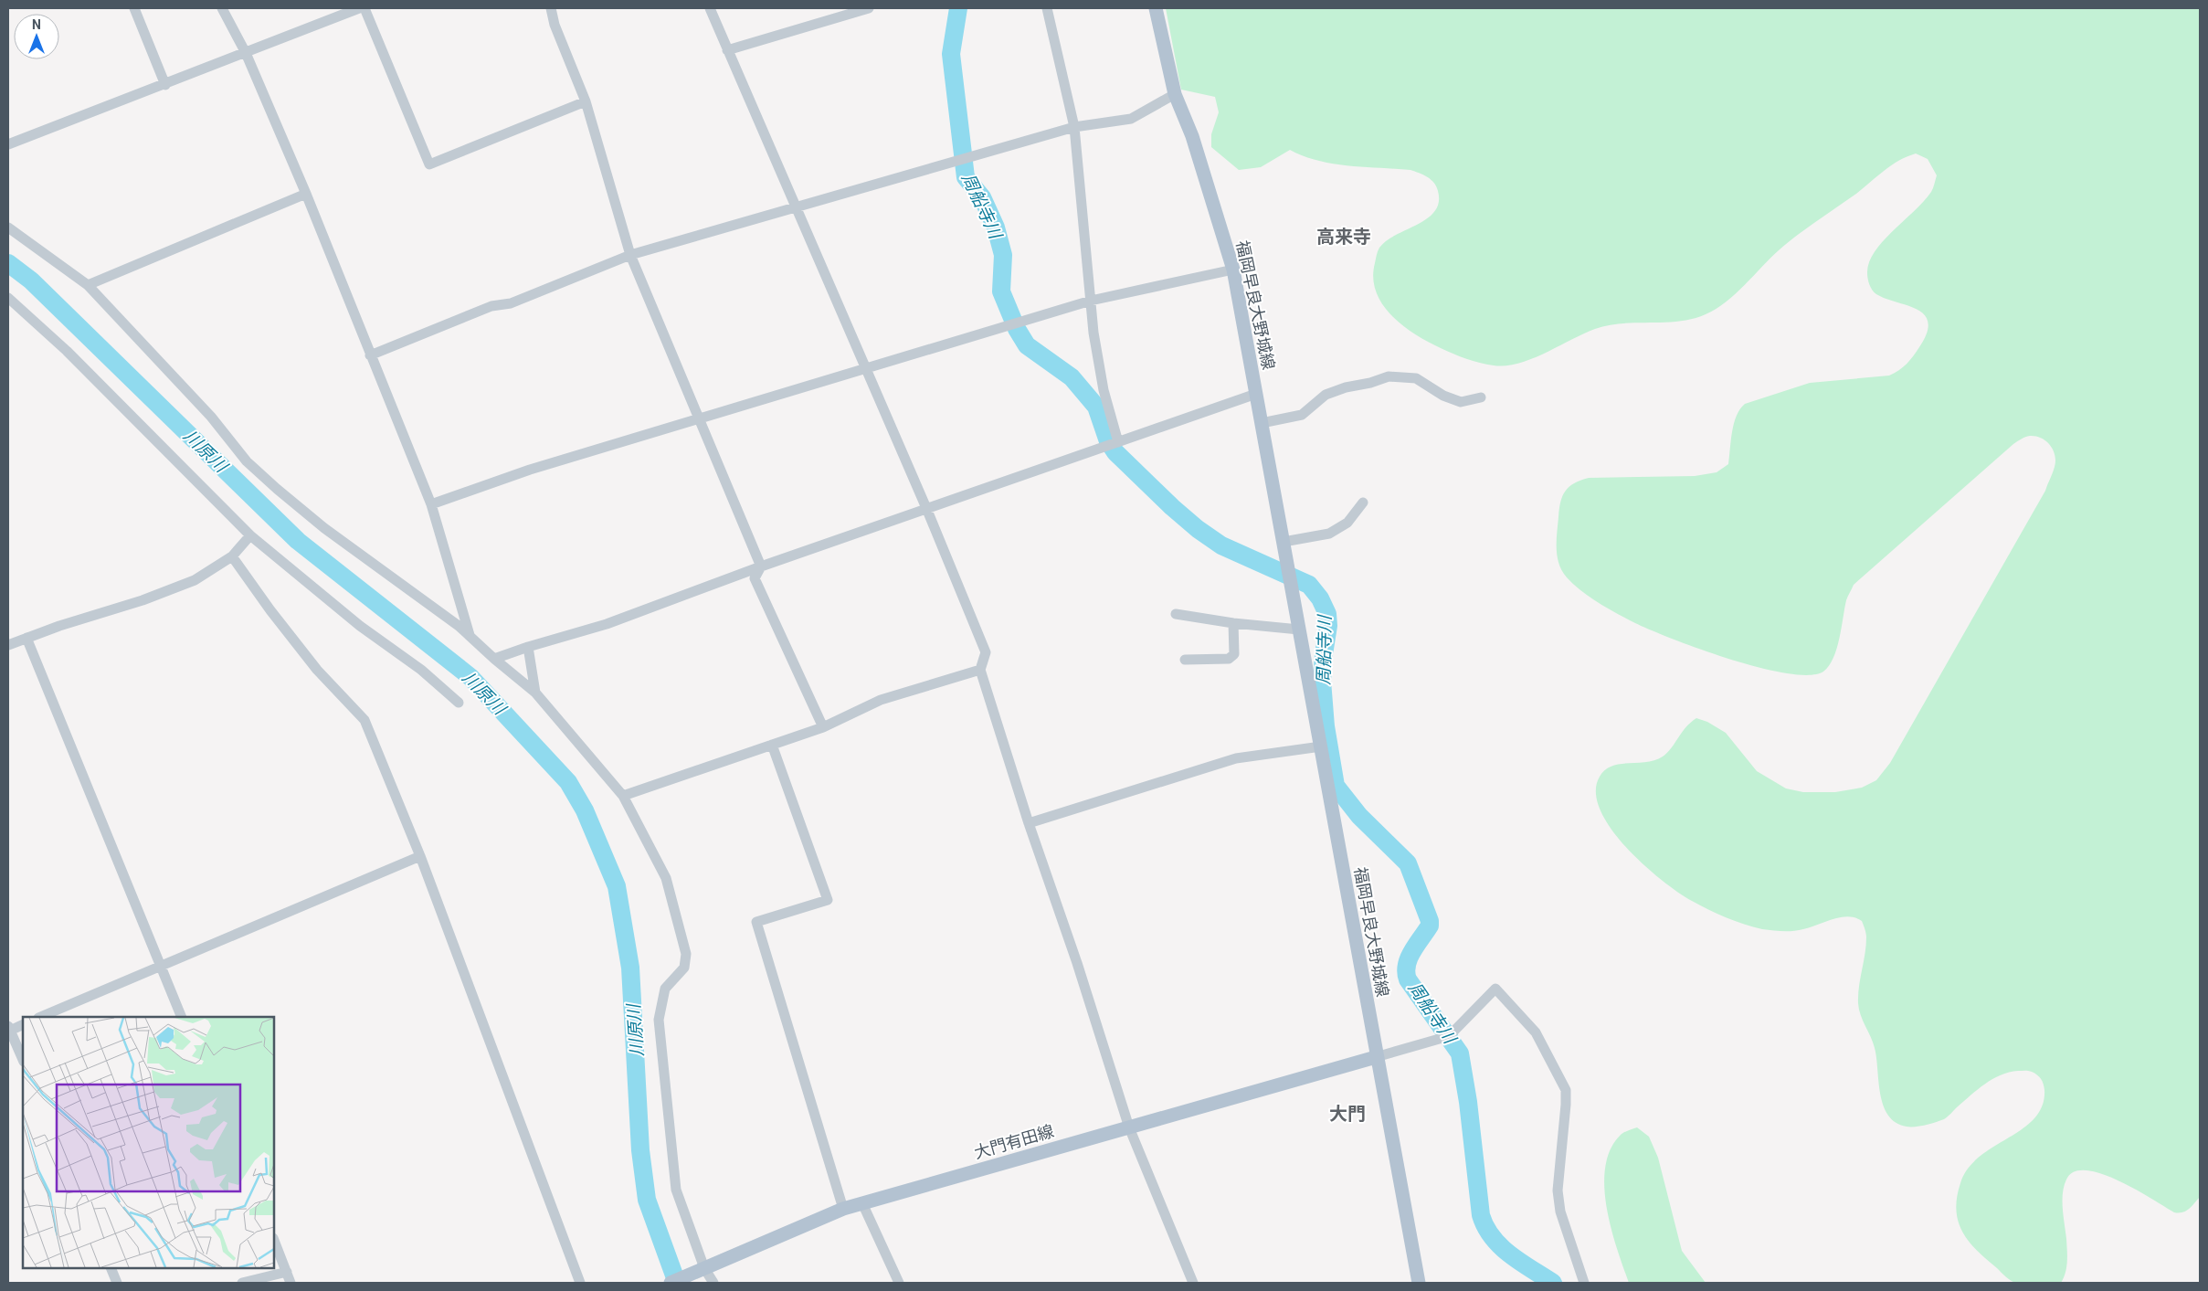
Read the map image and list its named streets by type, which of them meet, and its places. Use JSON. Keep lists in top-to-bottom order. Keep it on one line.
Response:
{"streets":{"main road":["福岡早良大野城線","大門有田線"]},"crossings":[["福岡早良大野城線","大門有田線"]],"districts":["高来寺","大門"],"water":["周船寺川","川原川"],"north":"top"}
